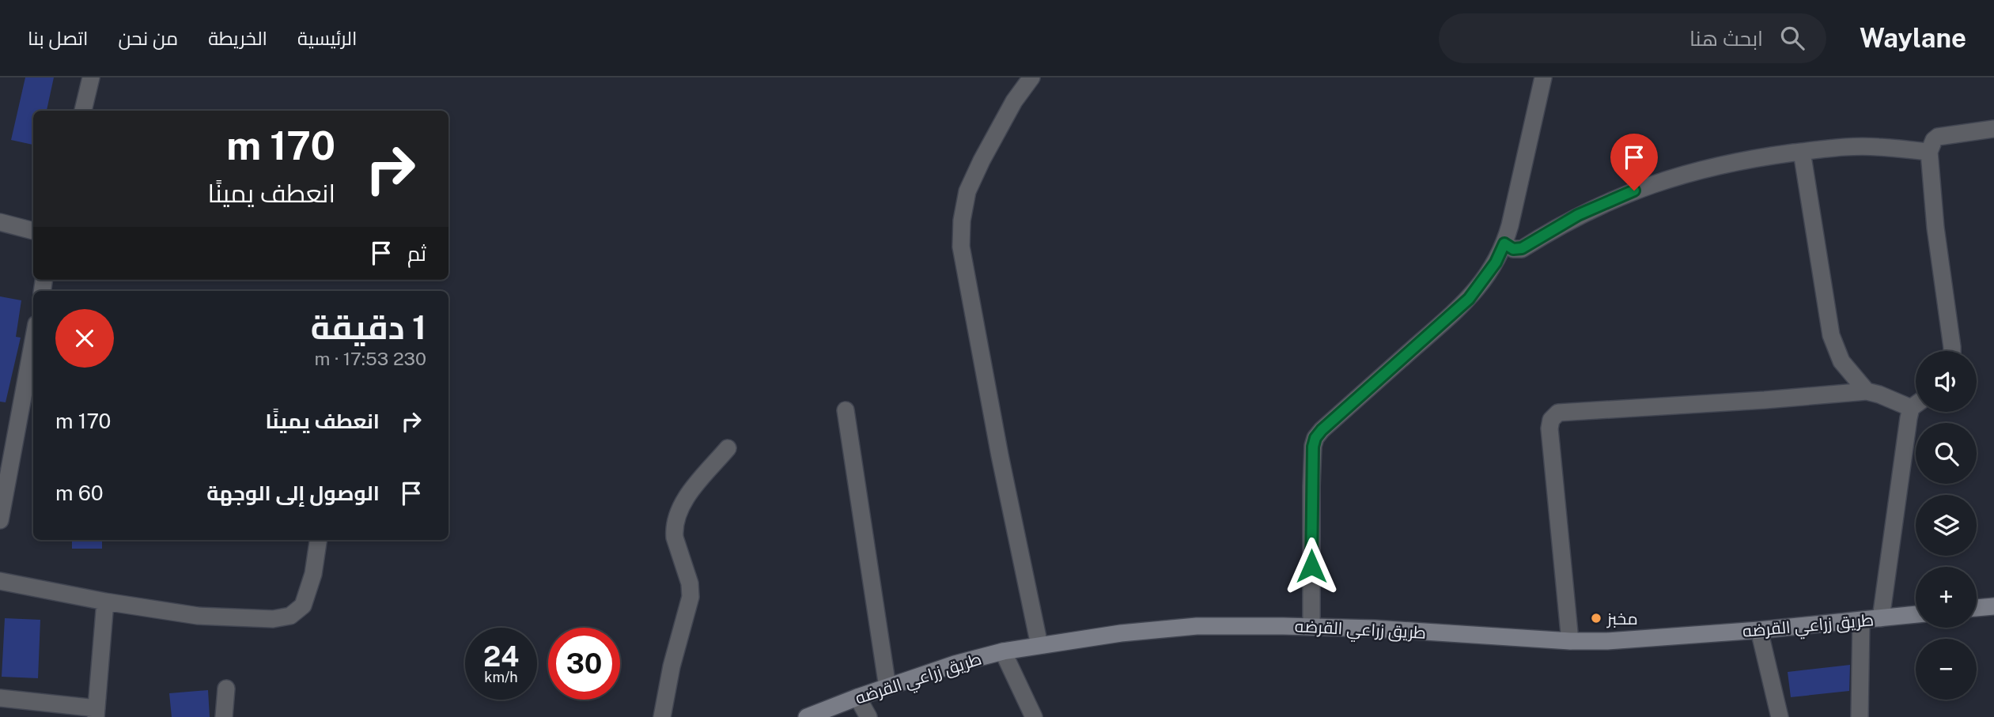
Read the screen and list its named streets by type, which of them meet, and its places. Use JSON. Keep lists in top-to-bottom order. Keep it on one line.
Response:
{"streets":{"main road":["طريق زراعي القرضه"]},"places":["مخبز"],"page":{"header":"Waylane","search":"ابحث هنا","nav":["الرئيسية","الخريطة","من نحن","اتصل بنا"],"turn":["170 m","انعطف يمينًا"],"then":"ثم","heading":["1 دقيقة","230 m · 17:53"],"map_buttons":["+","−"],"list":[{"name":"انعطف يمينًا","value":"170 m"},{"name":"الوصول إلى الوجهة","value":"60 m"}],"speed":"24 km/h","limit":"30"}}
